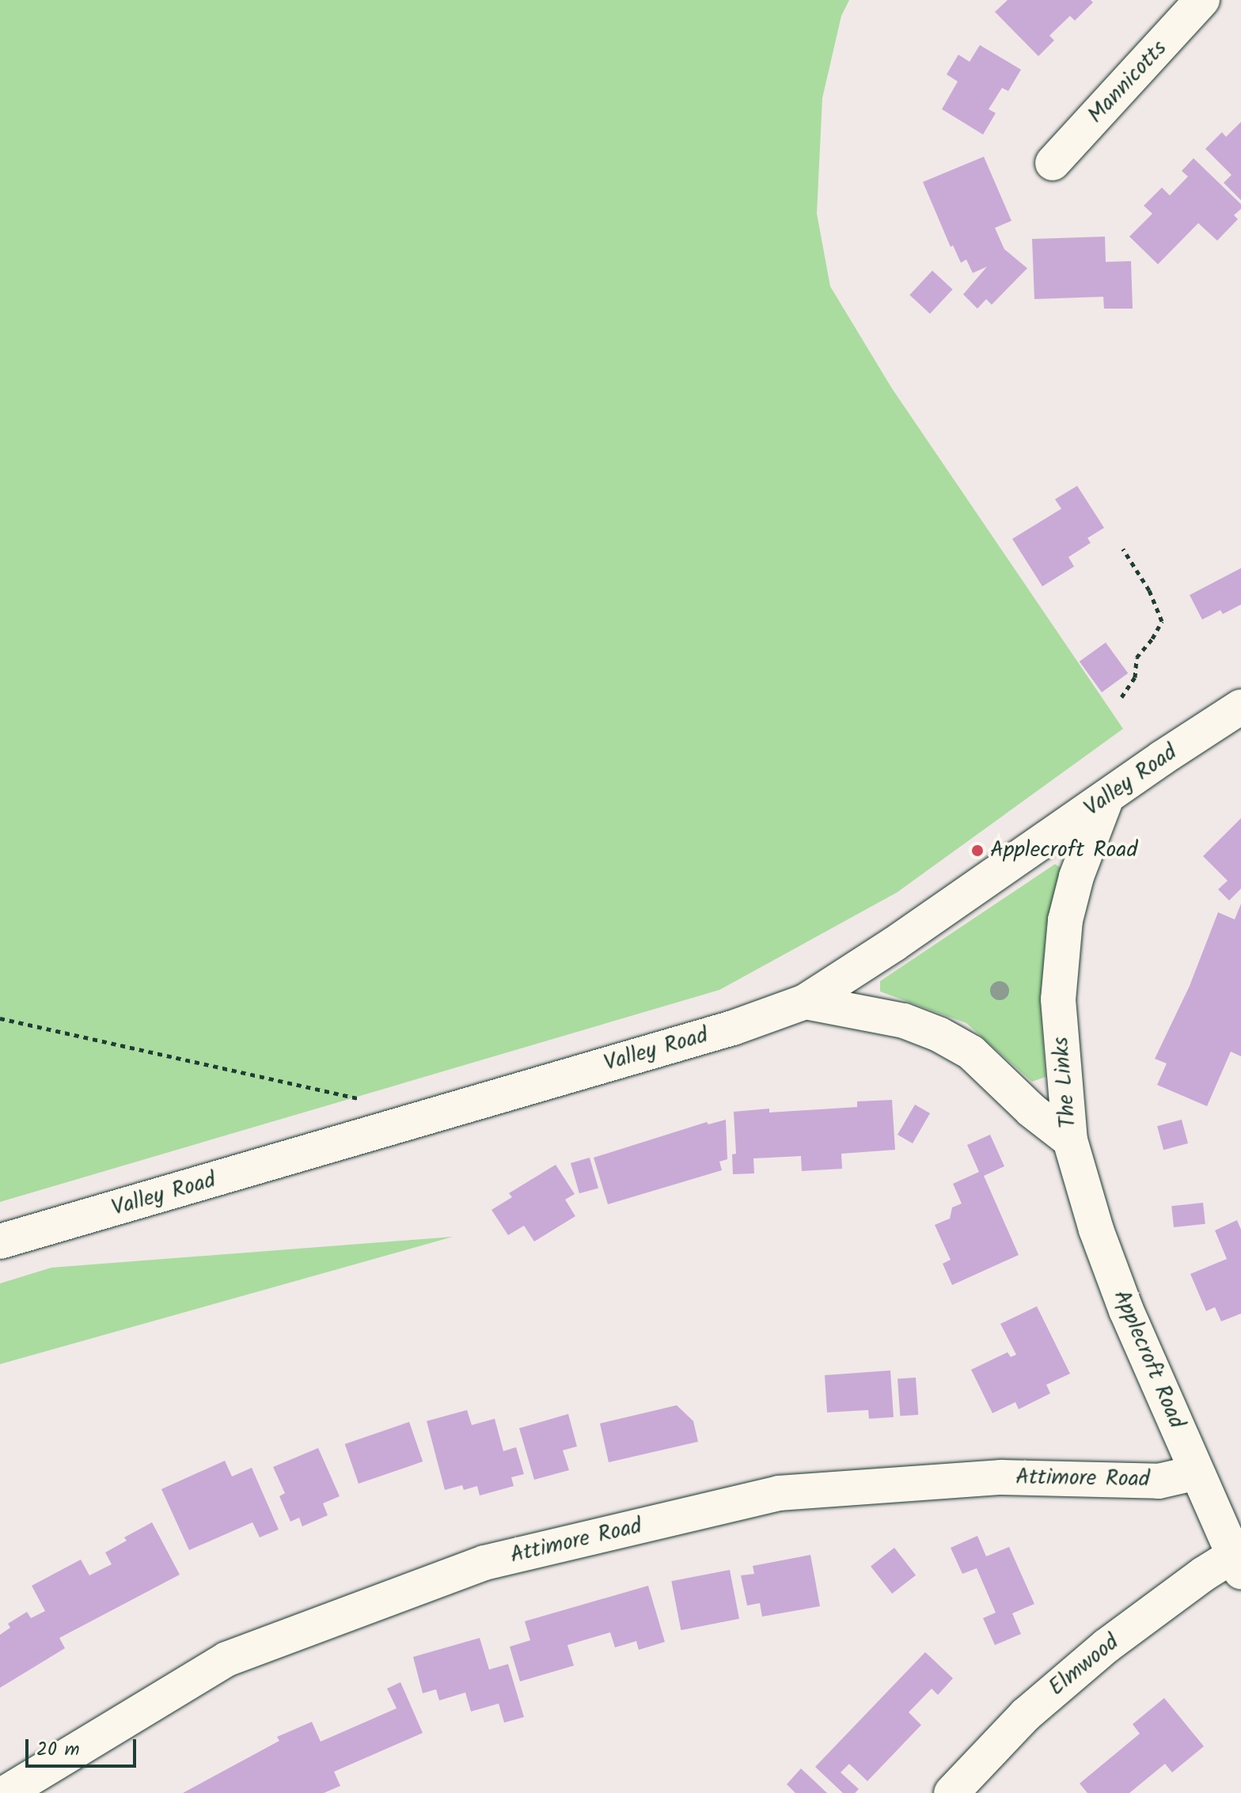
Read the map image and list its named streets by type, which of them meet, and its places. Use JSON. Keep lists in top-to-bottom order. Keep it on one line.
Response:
{"streets":{"street":["Mannicotts","Valley Road","The Links","Applecroft Road","Attimore Road","Elmwood"]},"crossings":[["Valley Road","The Links"],["The Links","Applecroft Road"],["Applecroft Road","Attimore Road"],["Applecroft Road","Elmwood"]],"places":["Applecroft Road"],"scale_bar":"20 m"}
